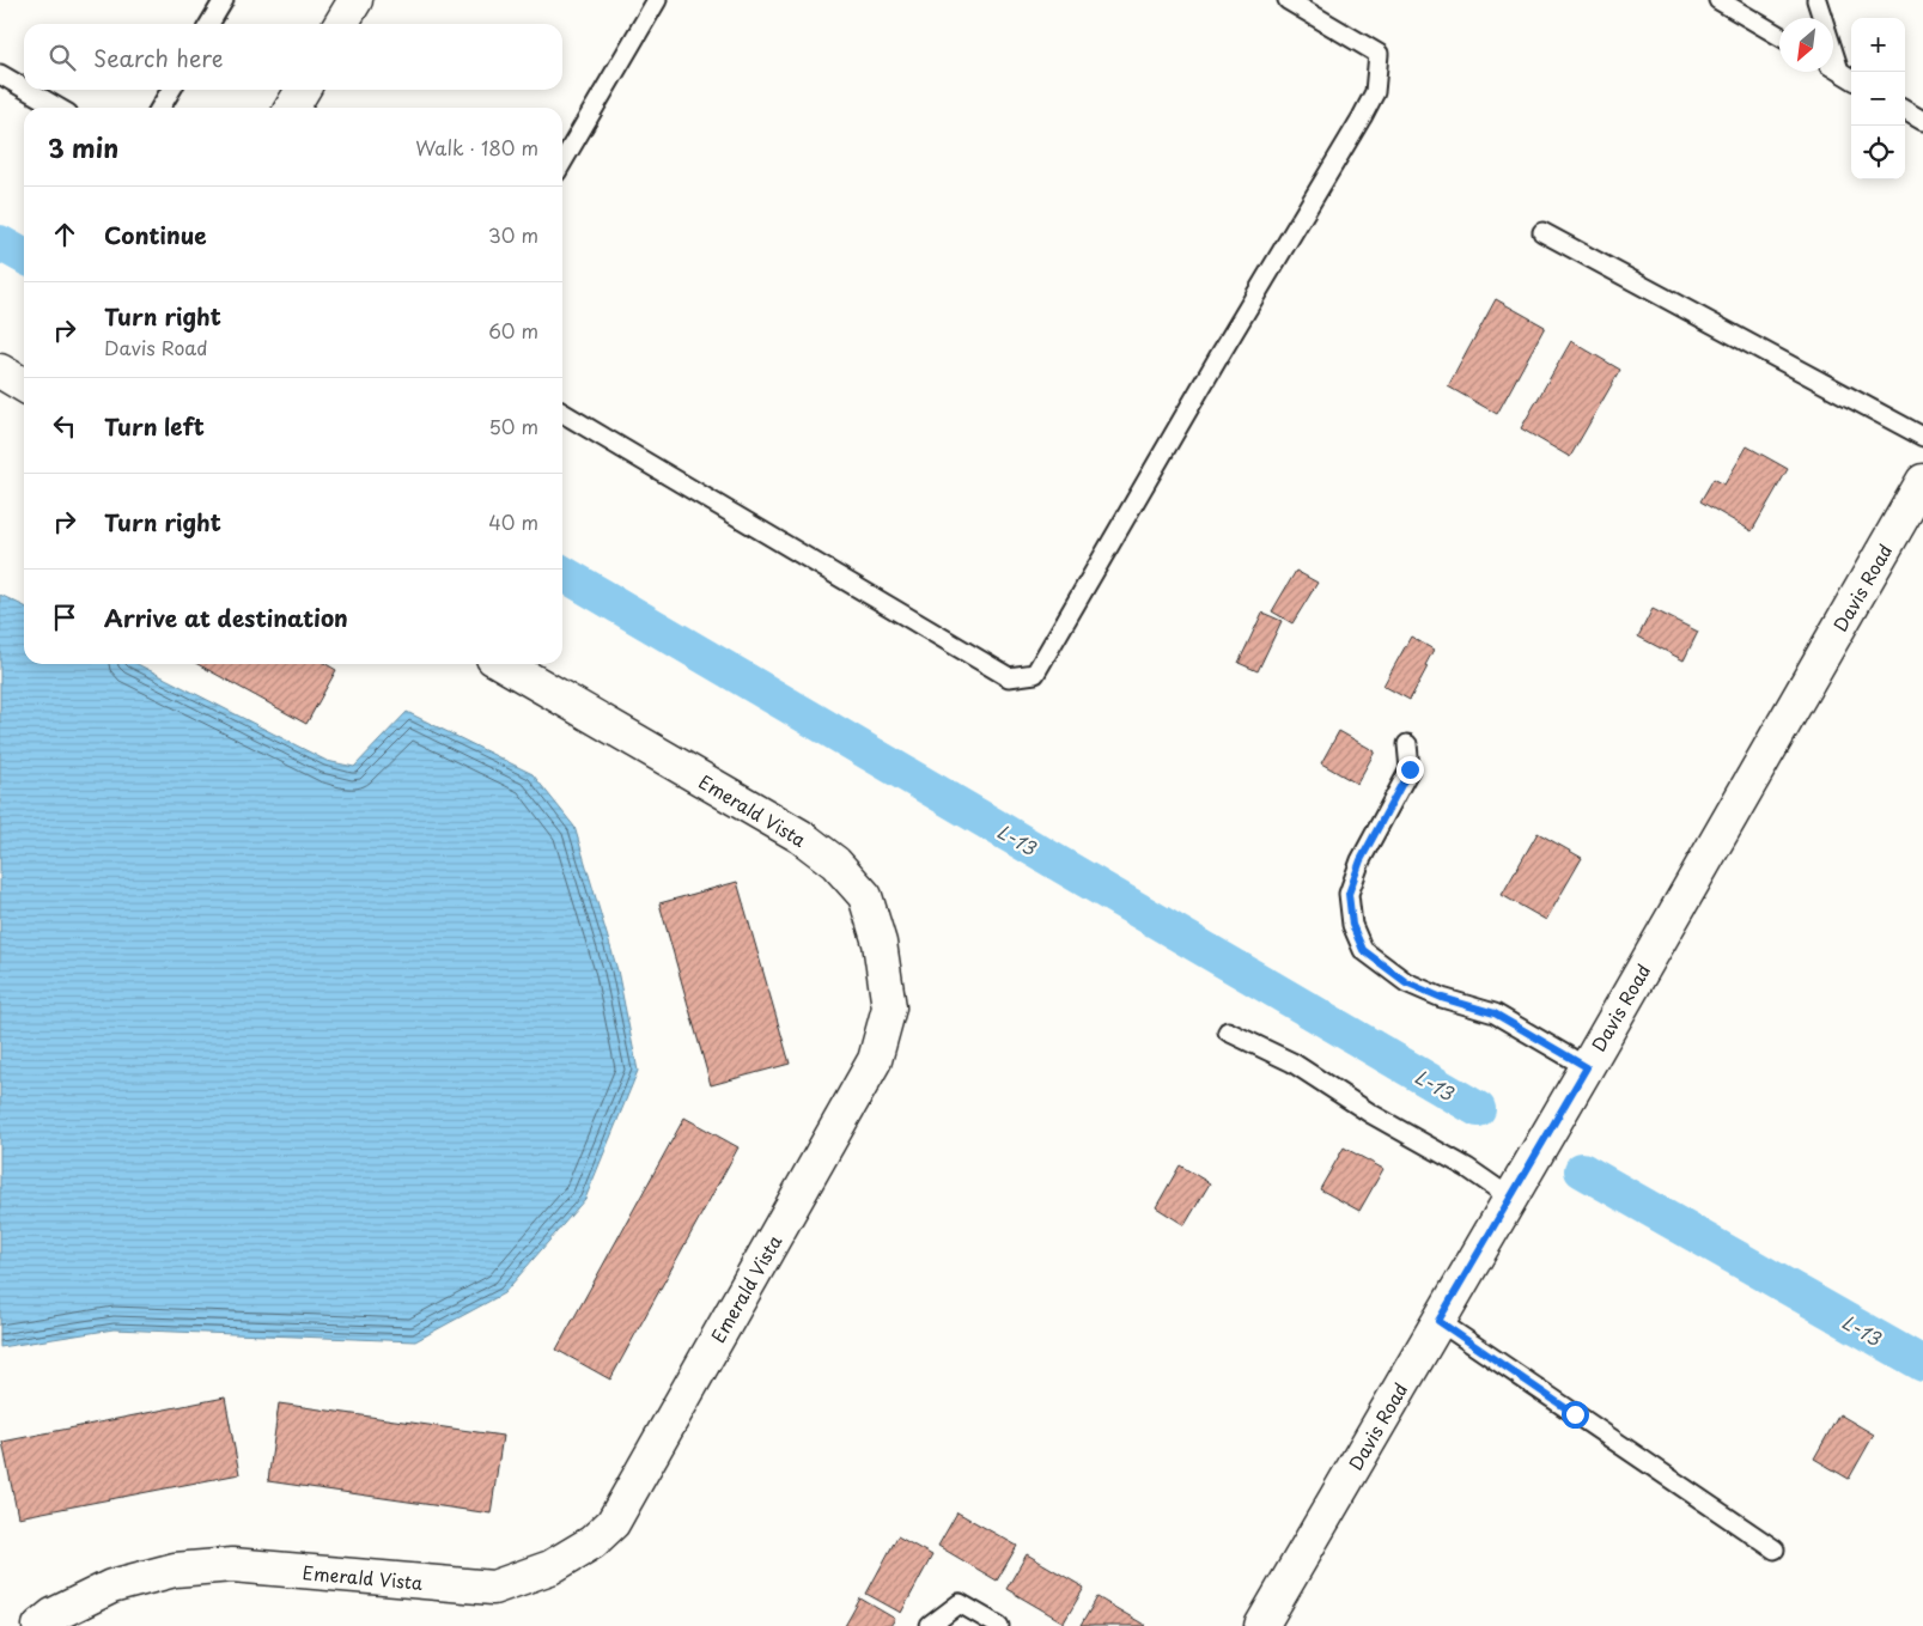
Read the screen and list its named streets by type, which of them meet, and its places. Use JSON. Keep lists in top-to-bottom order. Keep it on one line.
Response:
{"streets":{"street":["Davis Road","Emerald Vista"]},"water":["L-13"],"north":"bottom left","page":{"map_buttons":["+","−"],"search":"Search here","heading":["3 min","Walk · 180 m"],"list":[["Continue","30 m"],["Turn right","Davis Road","60 m"],["Turn left","50 m"],["Turn right","40 m"],"Arrive at destination"]}}
